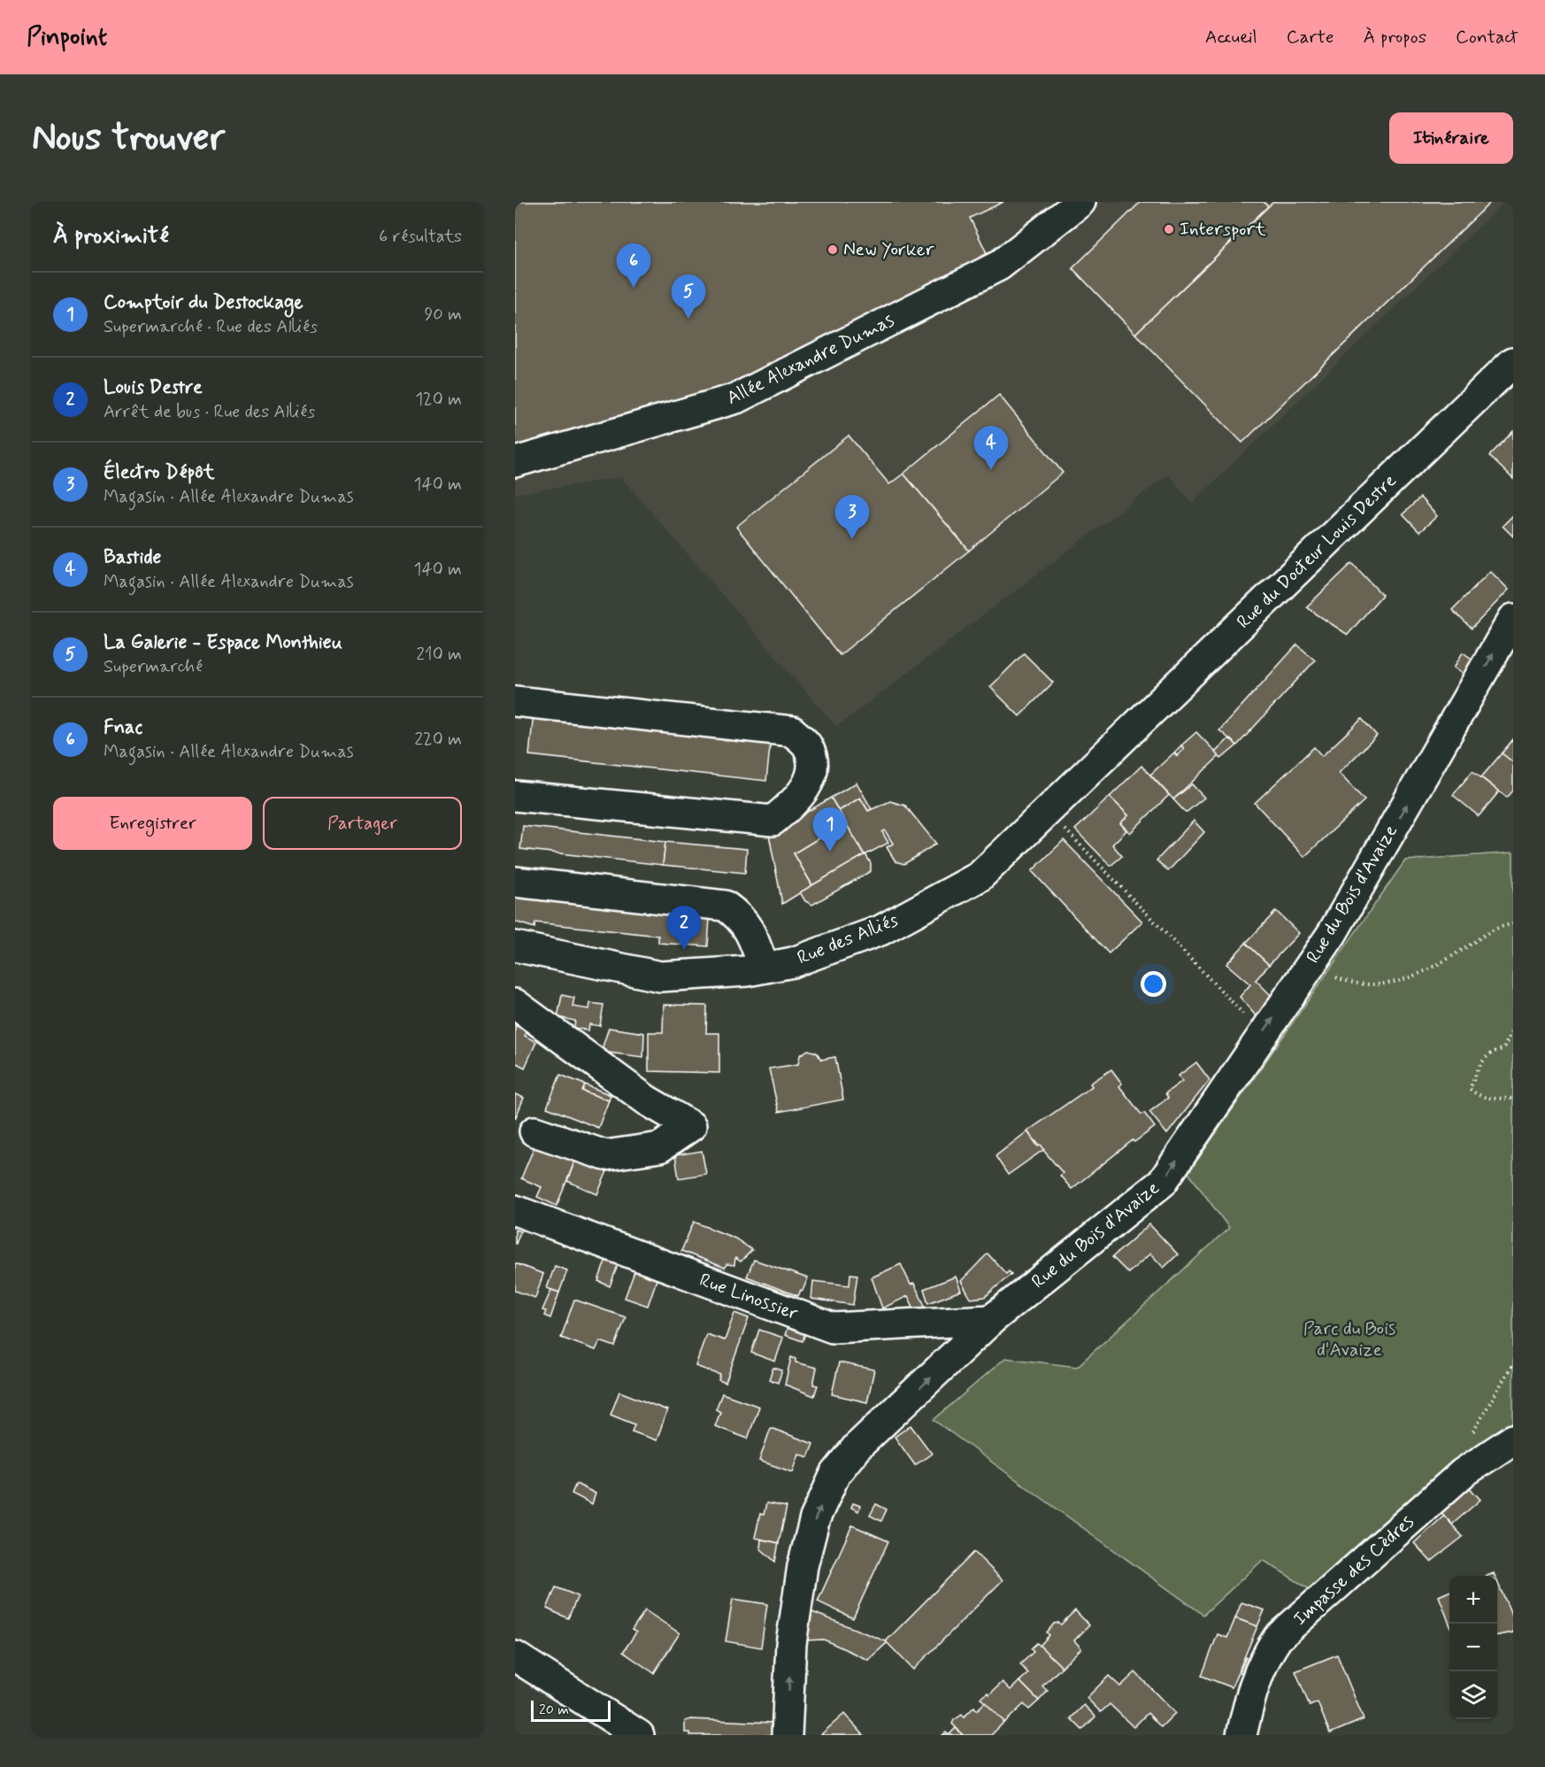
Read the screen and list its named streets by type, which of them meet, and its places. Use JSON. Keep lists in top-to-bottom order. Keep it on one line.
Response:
{"streets":{"street":["Allée Alexandre Dumas","Rue du Docteur Louis Destre","Rue du Bois d'Avaize","Rue des Alliés","Rue Linossier","Impasse des Cèdres"]},"crossings":[["Rue du Docteur Louis Destre","Rue des Alliés"],["Rue du Bois d'Avaize","Rue Linossier"]],"one_way":["Rue du Bois d'Avaize"],"parks":["Parc du Bois d'Avaize"],"places":["Intersport","New Yorker"],"scale_bar":"20 m","page":{"header":"Pinpoint","nav":["Accueil","Carte","À propos","Contact"],"buttons":["Itinéraire",["Enregistrer","Partager"]],"title":"Nous trouver","heading":["À proximité","6 résultats"],"pins":["6","5","4","3","1","2"],"list":[{"mark":"1","name":"Comptoir du Destockage","note":"Supermarché · Rue des Alliés","value":"90 m"},{"mark":"2","name":"Louis Destre","note":"Arrêt de bus · Rue des Alliés","value":"120 m"},{"mark":"3","name":"Électro Dépôt","note":"Magasin · Allée Alexandre Dumas","value":"140 m"},{"mark":"4","name":"Bastide","note":"Magasin · Allée Alexandre Dumas","value":"140 m"},{"mark":"5","name":"La Galerie - Espace Monthieu","note":"Supermarché","value":"210 m"},{"mark":"6","name":"Fnac","note":"Magasin · Allée Alexandre Dumas","value":"220 m"}],"map_buttons":["+","−"],"scale":"20 m"}}
